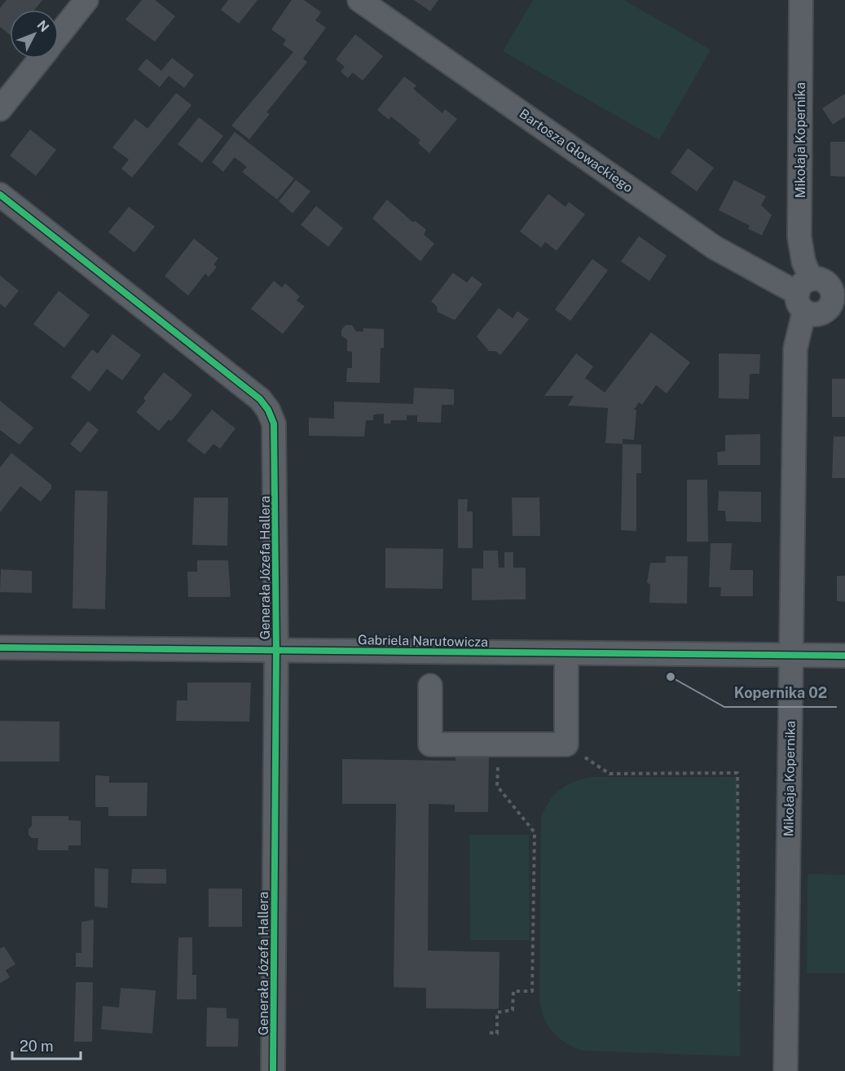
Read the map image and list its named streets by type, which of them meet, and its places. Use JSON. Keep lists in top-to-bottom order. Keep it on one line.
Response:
{"streets":{"street":["Mikołaja Kopernika","Bartosza Głowackiego","Generała Józefa Hallera","Gabriela Narutowicza"]},"crossings":[["Mikołaja Kopernika","Bartosza Głowackiego"],["Mikołaja Kopernika","Gabriela Narutowicza"],["Generała Józefa Hallera","Gabriela Narutowicza"]],"places":["Kopernika 02"],"scale_bar":"20 m","north":"top right"}
